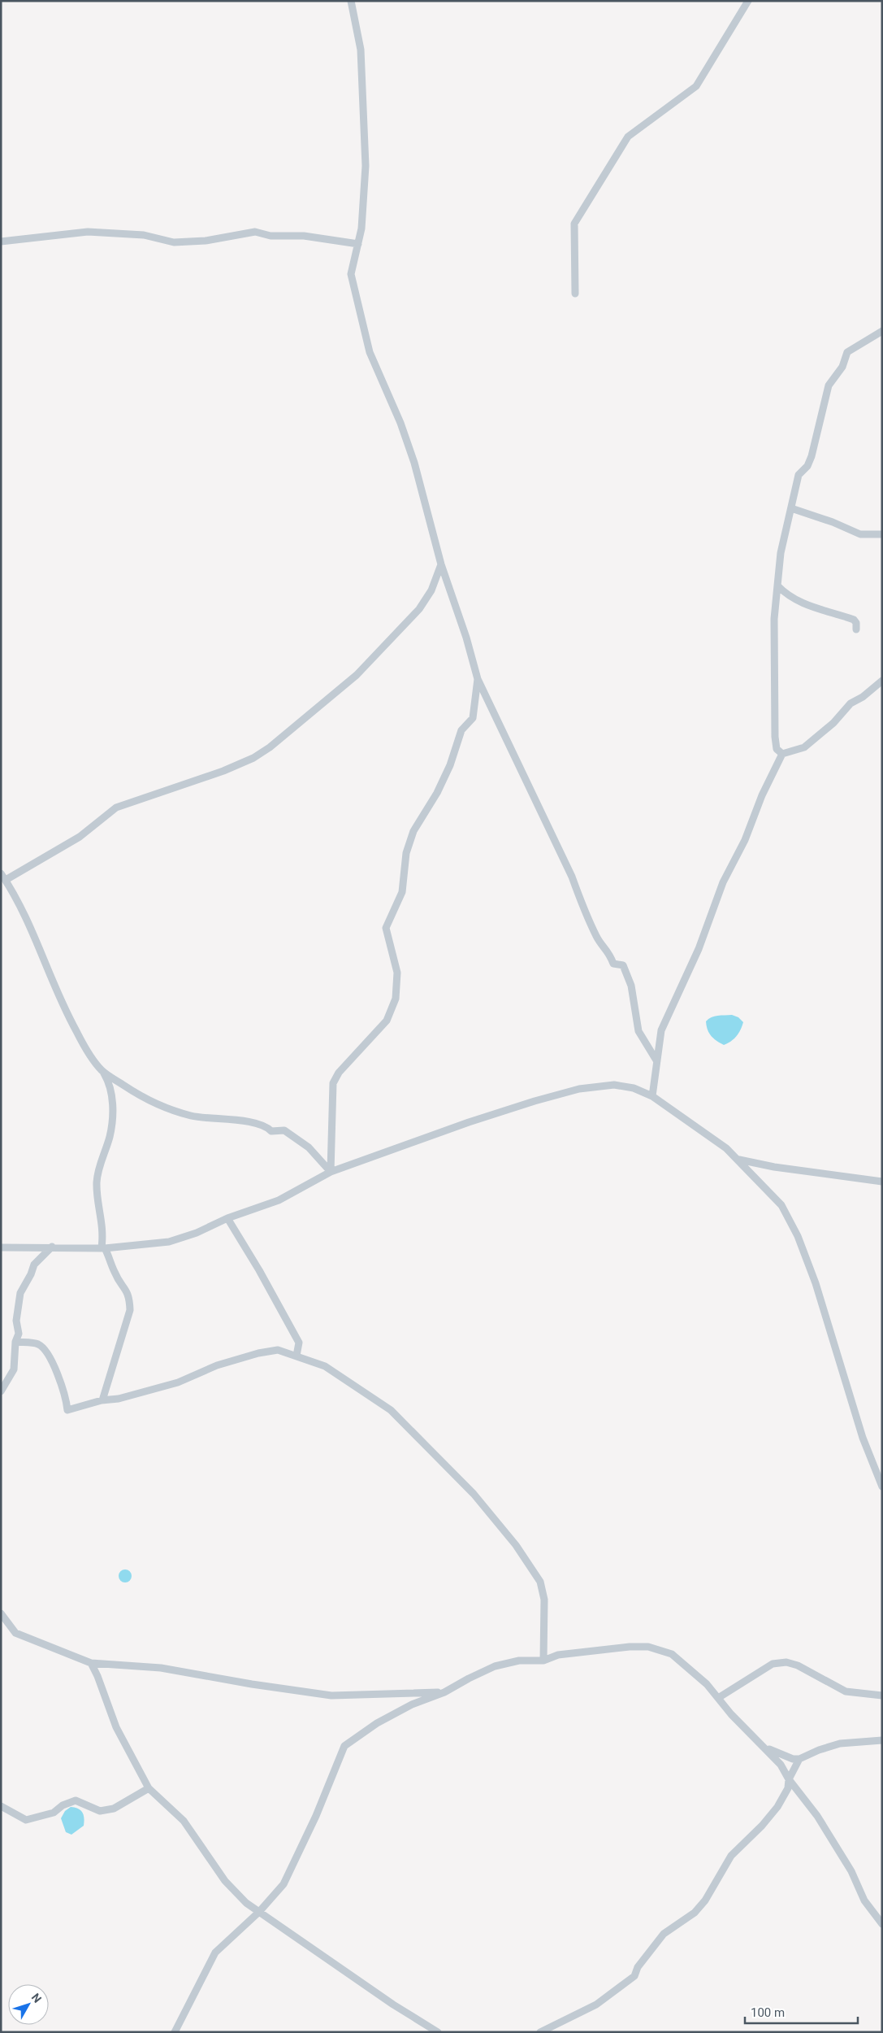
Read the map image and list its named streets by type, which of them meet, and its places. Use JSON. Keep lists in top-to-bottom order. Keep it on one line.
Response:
{"scale_bar":"100 m","north":"top right"}
